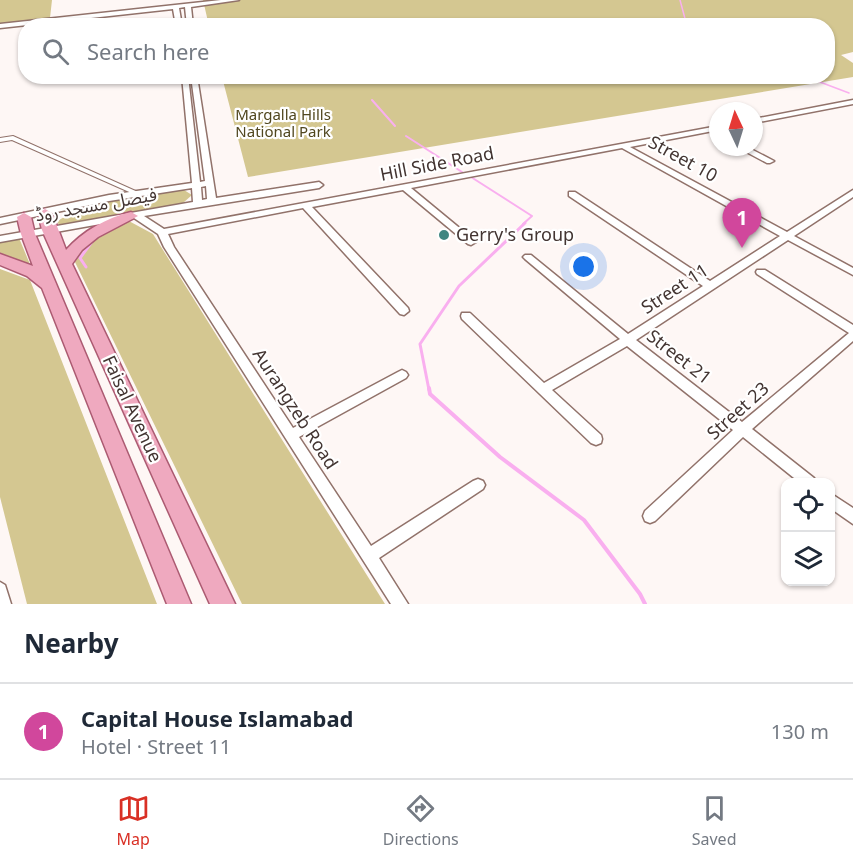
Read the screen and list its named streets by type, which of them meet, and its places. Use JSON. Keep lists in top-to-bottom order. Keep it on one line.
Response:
{"streets":{"main road":["Faisal Avenue"],"street":["Street 10","Hill Side Road","فیصل مسجد روڈ","Street 11","Street 21","Aurangzeb Road","Street 23"]},"crossings":[["Street 10","Hill Side Road"],["Street 10","Street 11"],["Hill Side Road","Aurangzeb Road"],["فیصل مسجد روڈ","Faisal Avenue"],["Street 11","Street 21"],["Street 21","Street 23"]],"parks":["Margalla Hills National Park"],"places":["Gerry's Group"],"north":"top","page":{"search":"Search here","pins":"1","heading":"Nearby","list":[{"mark":"1","name":"Capital House Islamabad","note":"Hotel · Street 11","value":"130 m"}],"nav":["Map","Directions","Saved"]}}
